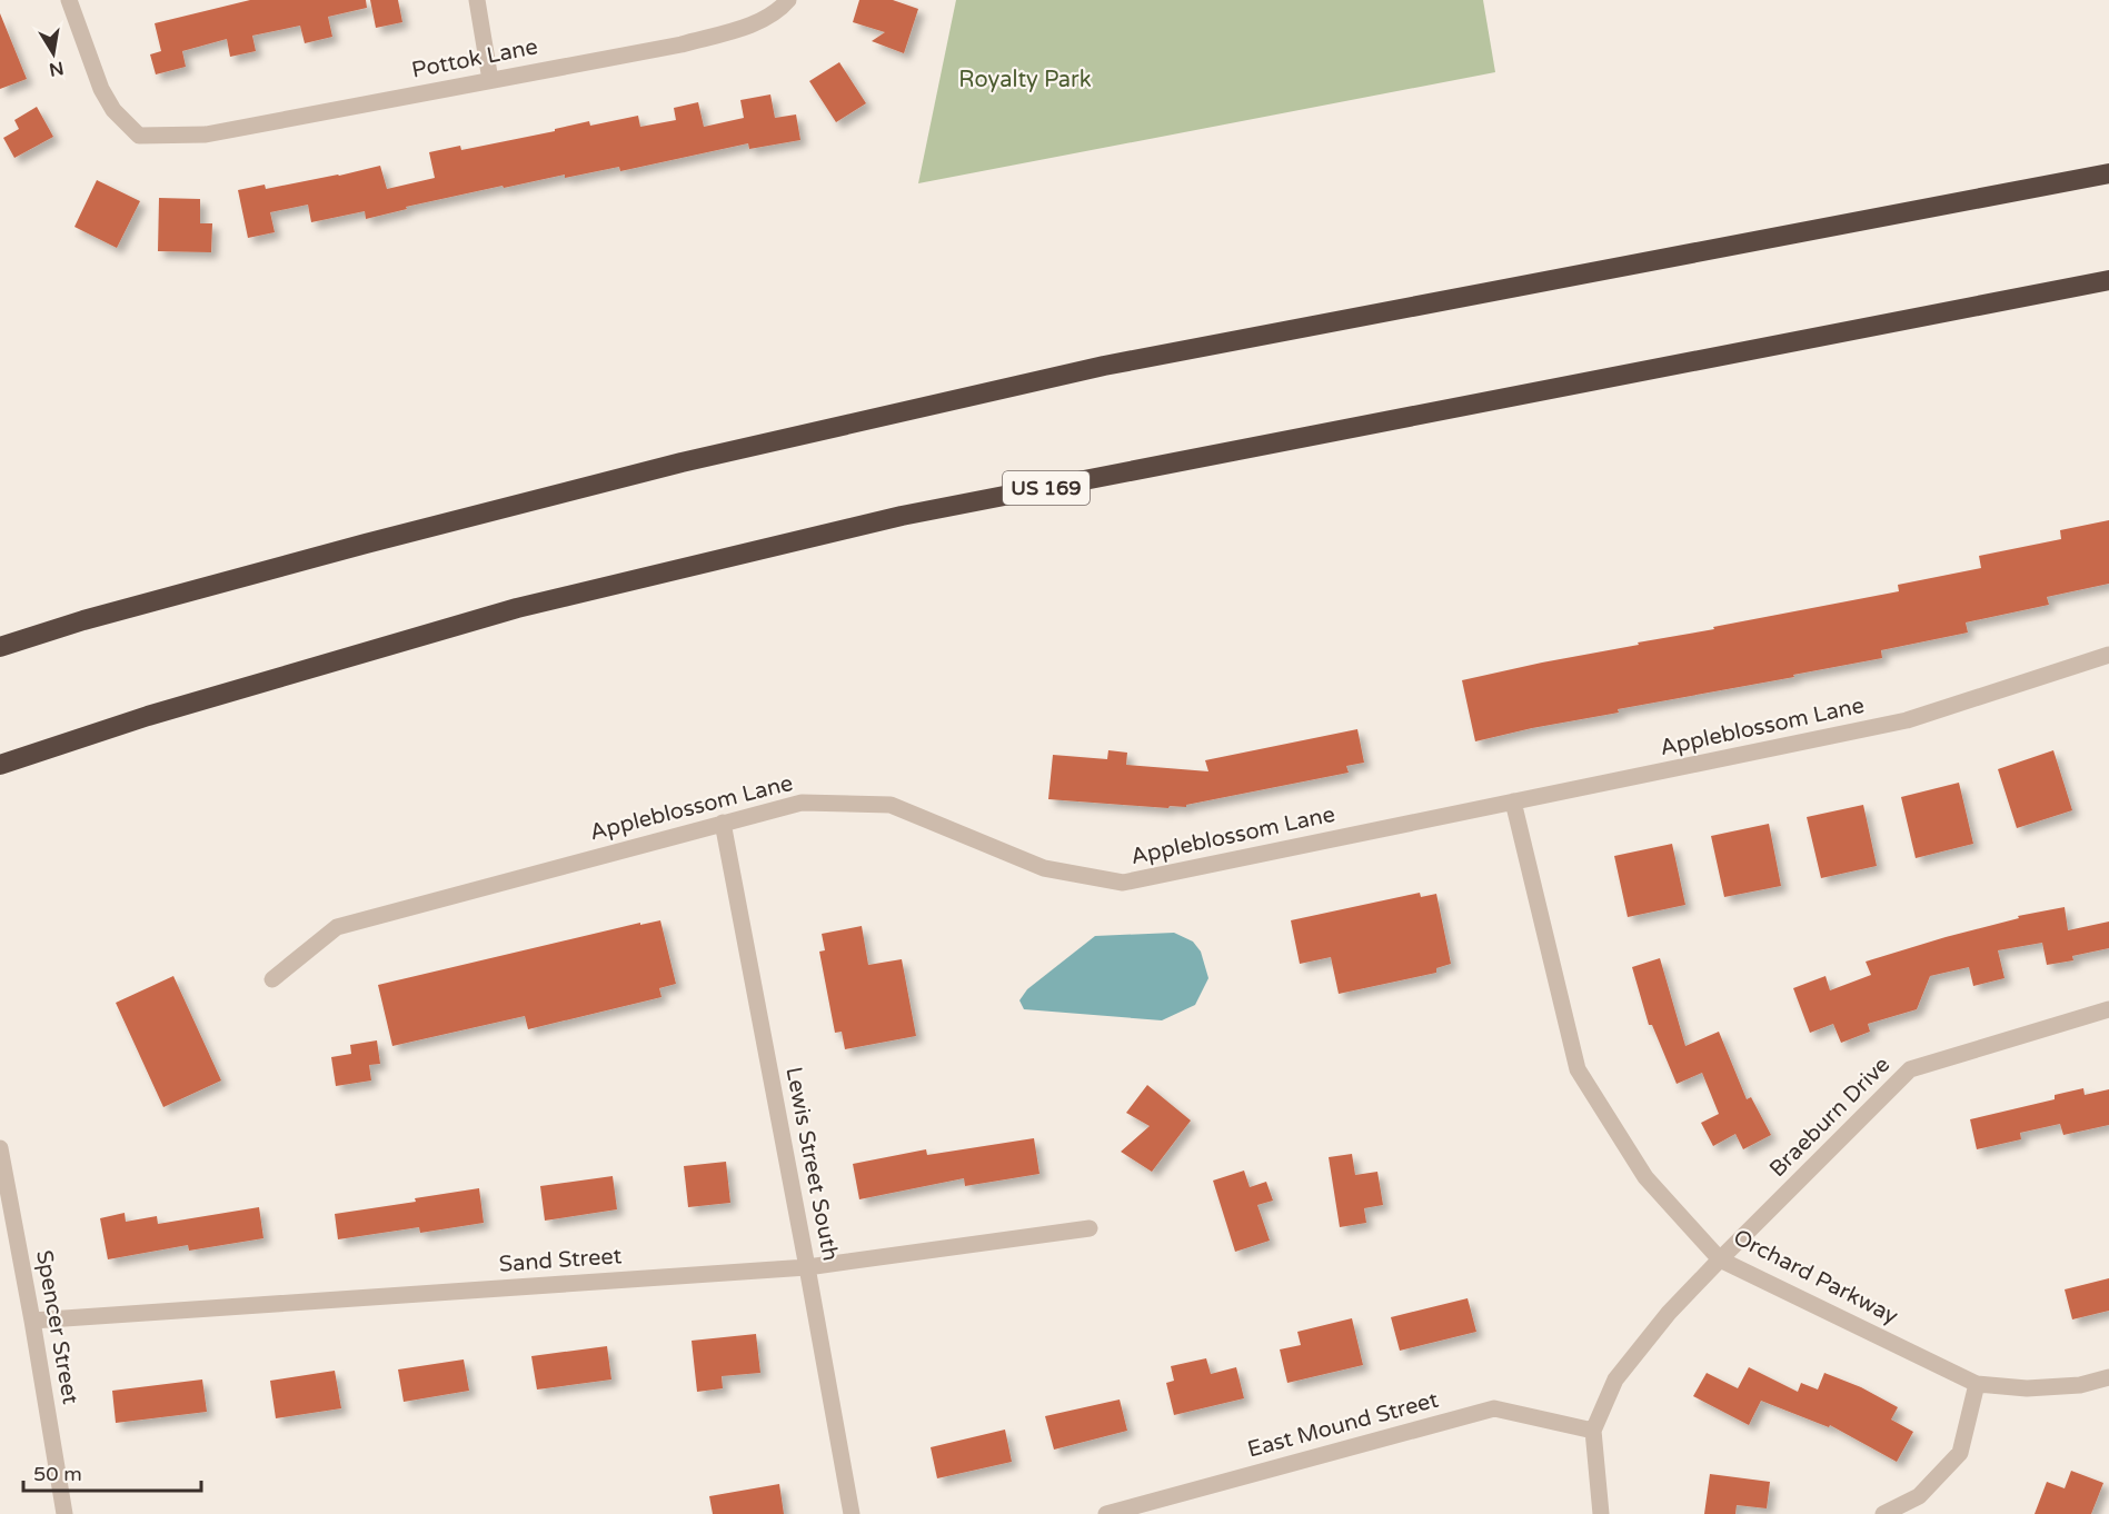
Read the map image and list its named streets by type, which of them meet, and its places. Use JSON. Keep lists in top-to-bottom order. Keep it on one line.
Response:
{"streets":{"highway":["US 169"],"street":["Pottok Lane","Appleblossom Lane","Braeburn Drive","Lewis Street South","Sand Street","Orchard Parkway","Spencer Street","East Mound Street"]},"crossings":[["Appleblossom Lane","Lewis Street South"],["Appleblossom Lane","Orchard Parkway"],["Braeburn Drive","Orchard Parkway"],["Braeburn Drive","East Mound Street"],["Lewis Street South","Sand Street"],["Sand Street","Spencer Street"]],"parks":["Royalty Park"],"scale_bar":"50 m","north":"bottom"}
